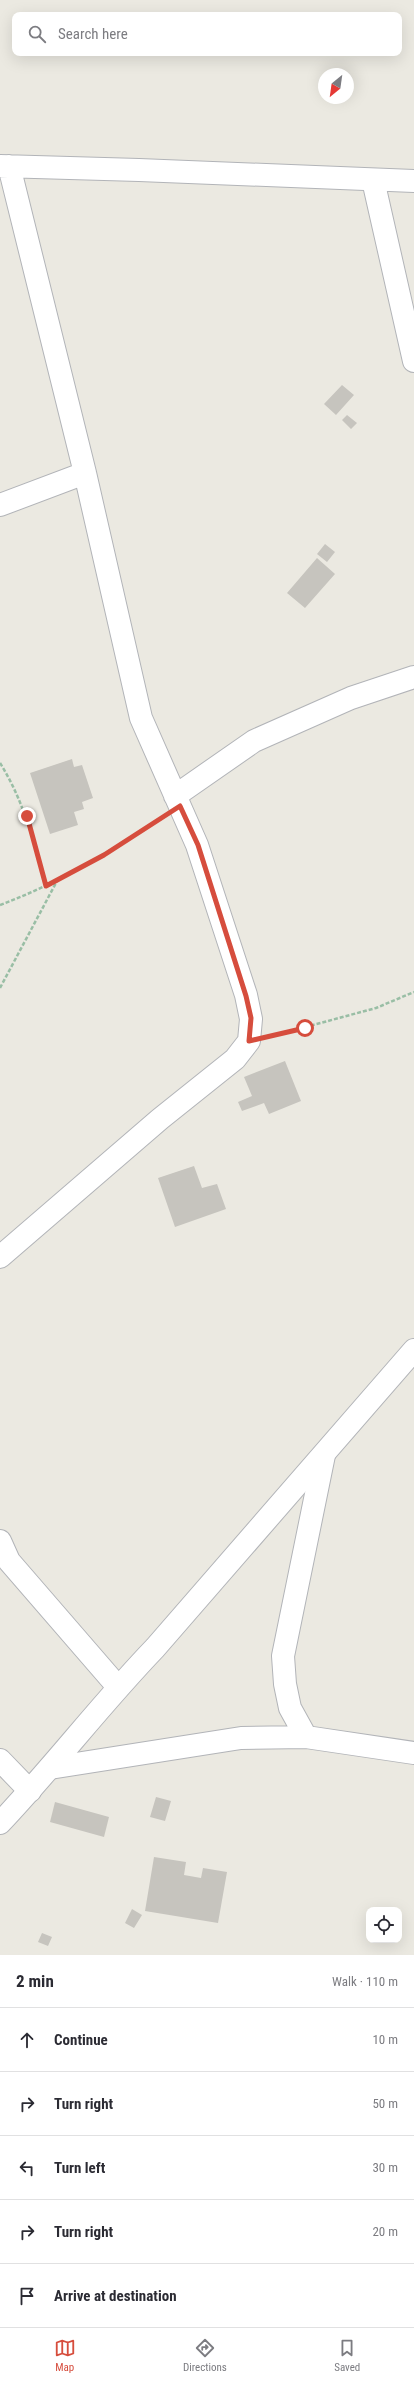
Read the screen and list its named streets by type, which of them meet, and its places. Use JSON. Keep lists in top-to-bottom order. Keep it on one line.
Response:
{"north":"bottom left","page":{"search":"Search here","heading":["2 min","Walk · 110 m"],"list":[["Continue","10 m"],["Turn right","50 m"],["Turn left","30 m"],["Turn right","20 m"],"Arrive at destination"],"nav":["Map","Directions","Saved"]}}
